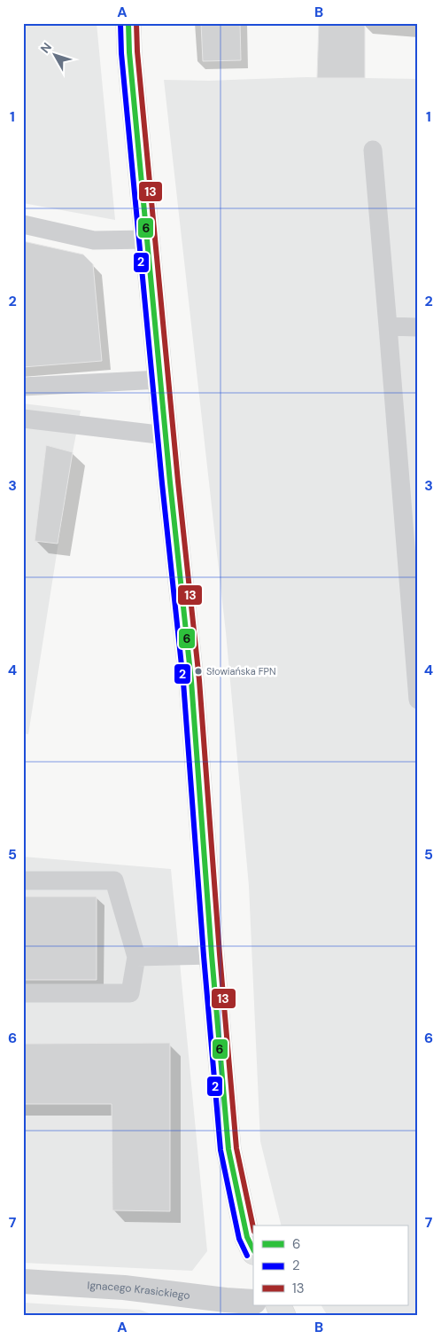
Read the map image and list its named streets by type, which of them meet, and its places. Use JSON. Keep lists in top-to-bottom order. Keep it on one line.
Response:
{"streets":{"street":["Ignacego Krasickiego"]},"places":["Słowiańska FPN"],"lines":["transit line 6","transit line 2","transit line 13"],"legend":["6","2","13"],"north":"top left","grid":{"columns":["A","B"],"rows":["1","2","3","4","5","6","7"]}}
